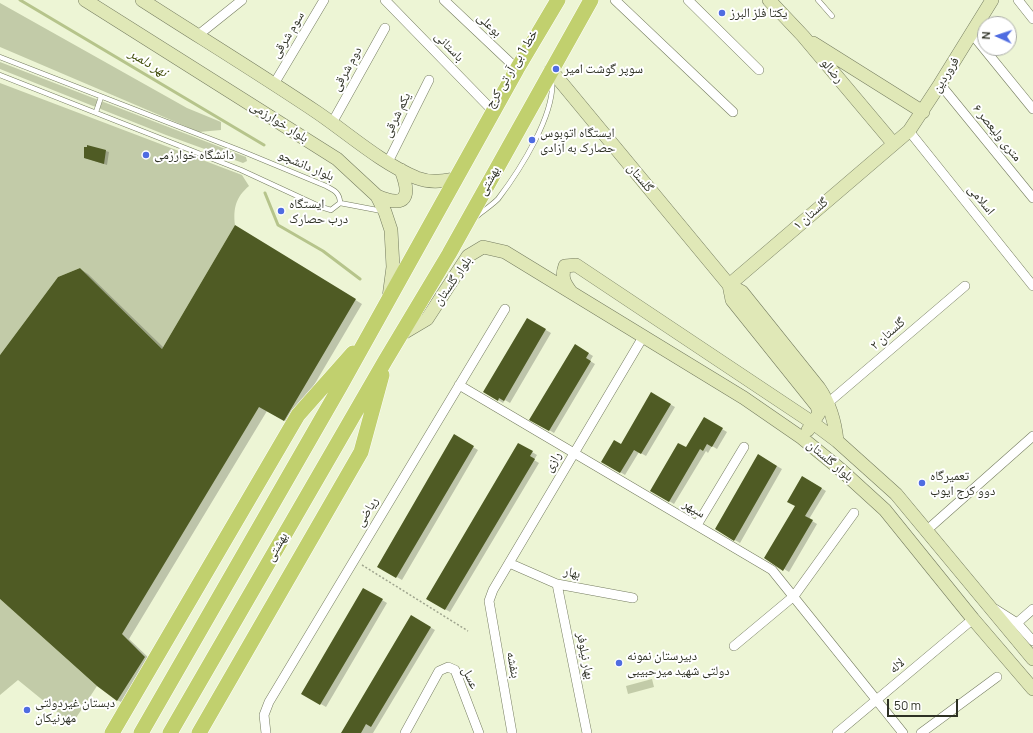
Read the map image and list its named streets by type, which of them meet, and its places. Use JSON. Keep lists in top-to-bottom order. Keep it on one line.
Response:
{"streets":{"main road":["بهشتی","بهشتى"],"street":["بوعلی","سوم شرقی","باستانی","دوم شرقی","رضالو","فروردین","یکم شرقی","بلوار خوارزمی","۶ متری ولیعصر","گلستان","اسلامی","گلستان ۱","بلوار گلستان","گلستان ۲","رازی","سپهر","ریاضی","بهار","بهار نیلوفر","بنفشه","لاله","عسل"],"lane":["بلوار دانشجو"]},"crossings":[["رضالو","فروردین"],["رضالو","گلستان ۱"],["فروردین","۶ متری ولیعصر"],["فروردین","اسلامی"],["فروردین","گلستان ۱"],["گلستان","بهشتی"],["گلستان","گلستان ۱"],["گلستان","بلوار گلستان"],["گلستان","گلستان ۲"],["بهشتی","بلوار گلستان"],["بهشتی","بهشتى"],["بلوار گلستان","رازی"],["بلوار گلستان","لاله"],["رازی","سپهر"],["رازی","بهار"],["رازی","بنفشه"],["سپهر","ریاضی"],["سپهر","لاله"],["بهار","بهار نیلوفر"]],"water":["نهر دلمبر"],"places":["یکتا فلز البرز","سوپر گوشت امیر","ایستگاه اتوبوس حصارک به آزادی","دانشگاه خوارزمی","ایستگاه درب حصارک","تعمیرگاه دوو کرج ایوب","دبیرستان نمونه دولتی شهید میرحبیبی","دبستان غیردولتی مهرنیکان"],"scale_bar":"50 m","north":"left"}
